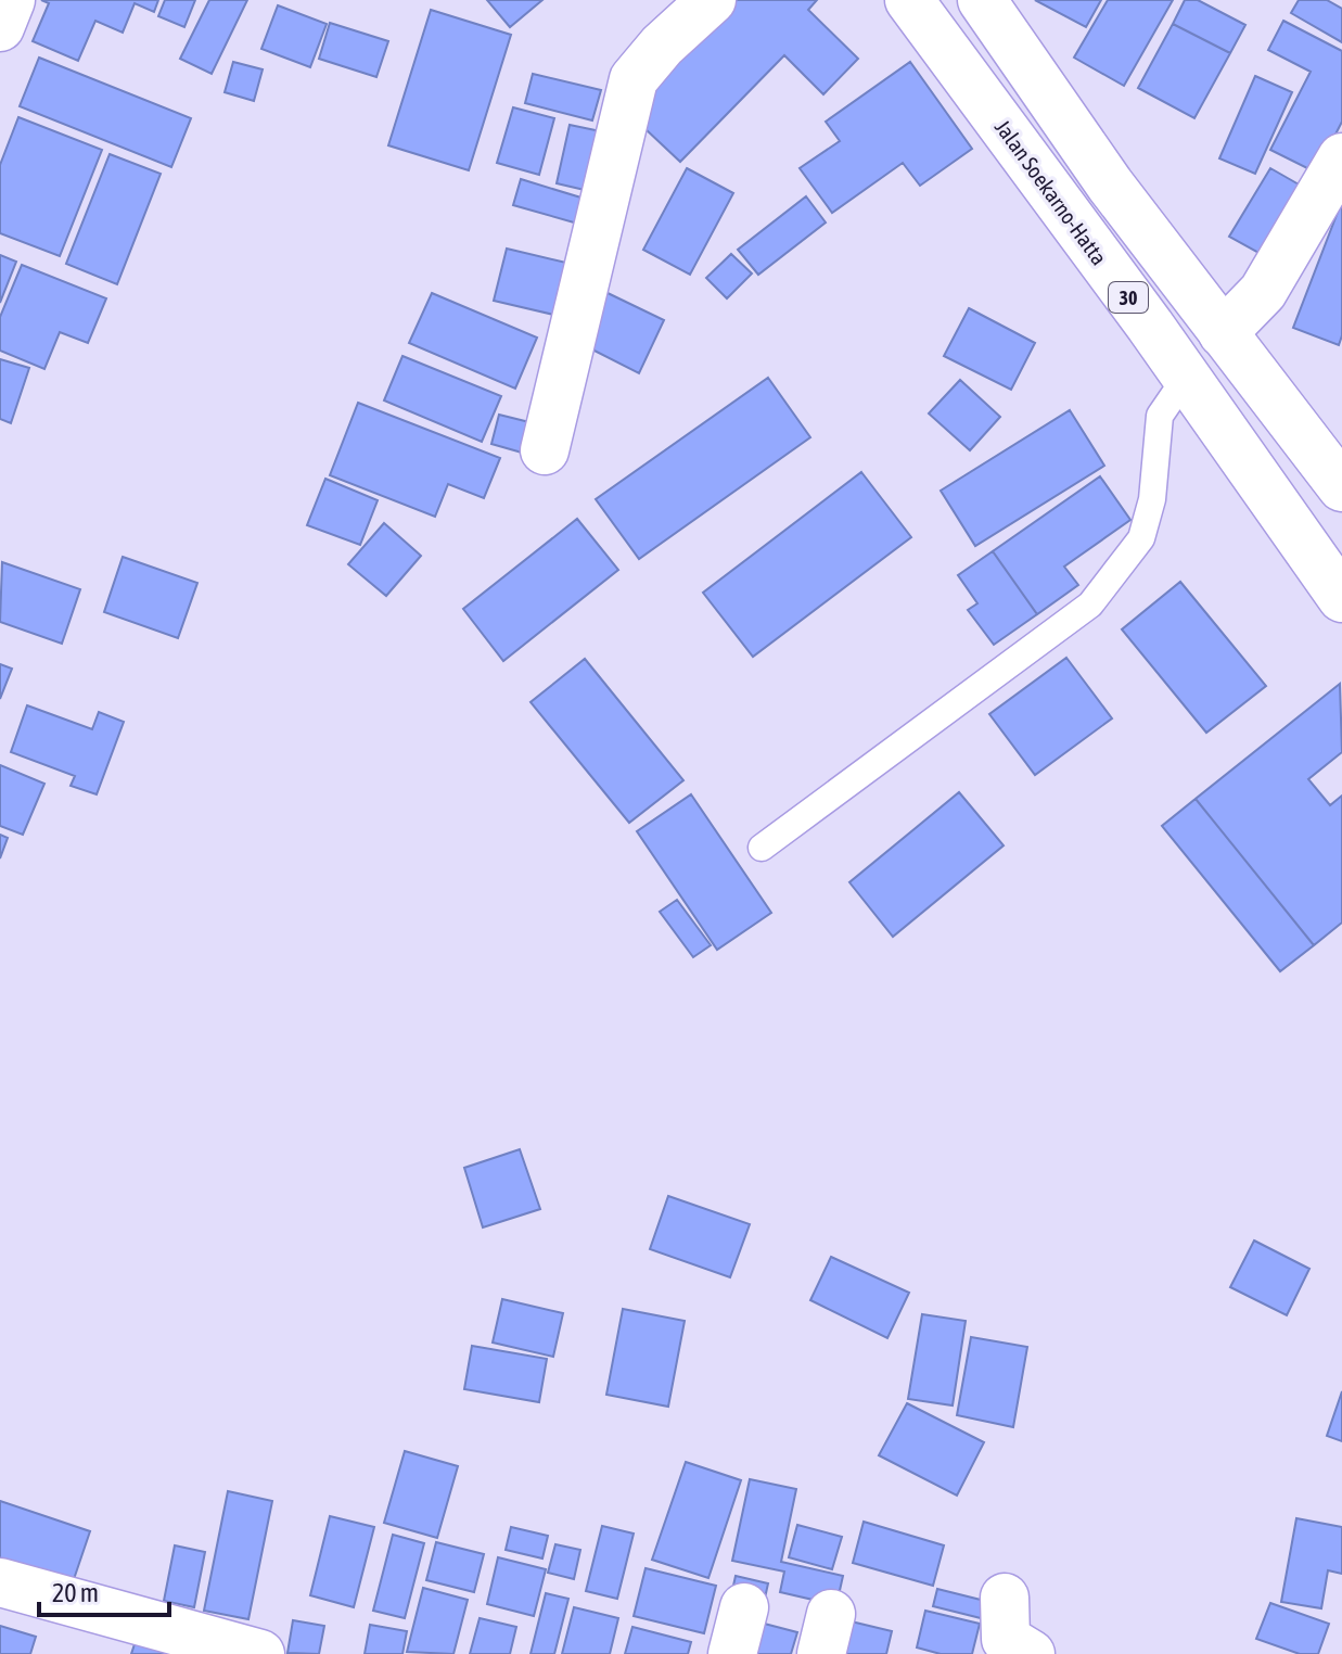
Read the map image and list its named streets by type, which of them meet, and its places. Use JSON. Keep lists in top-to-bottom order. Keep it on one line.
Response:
{"streets":{"main road":["Jalan Soekarno-Hatta","30"]},"scale_bar":"20 m"}
